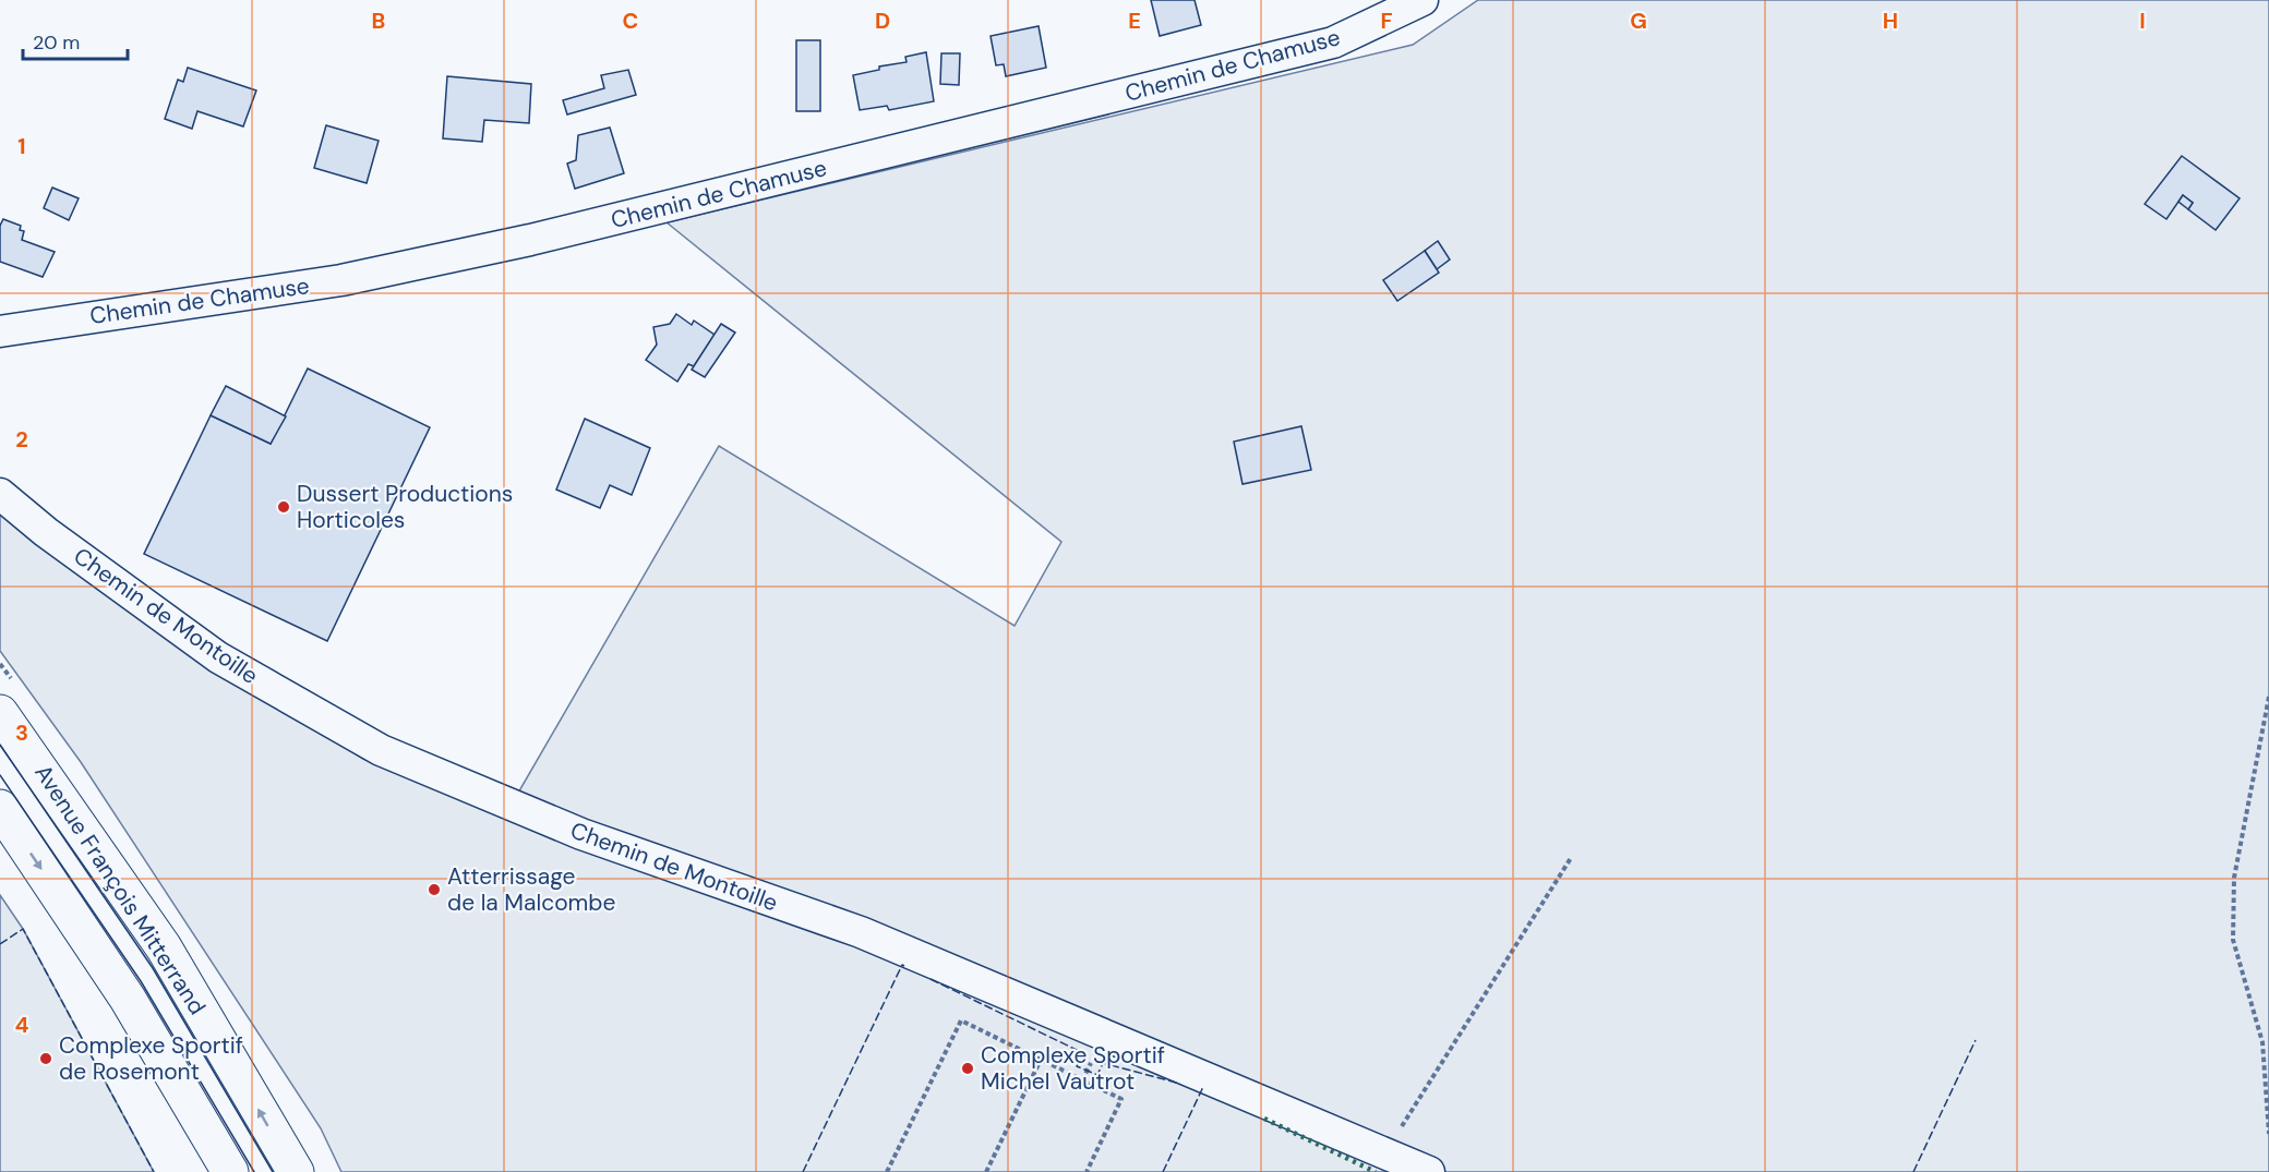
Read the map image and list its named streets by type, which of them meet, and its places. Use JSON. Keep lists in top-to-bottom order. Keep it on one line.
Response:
{"streets":{"main road":["Avenue François Mitterrand"],"street":["Chemin de Chamuse","Chemin de Montoille"]},"places":["Dussert Productions Horticoles","Atterrissage de la Malcombe","Complexe Sportif de Rosemont","Complexe Sportif Michel Vautrot"],"scale_bar":"20 m","grid":{"columns":["B","C","D","E","F","G","H","I"],"rows":["1","2","3","4"]}}
